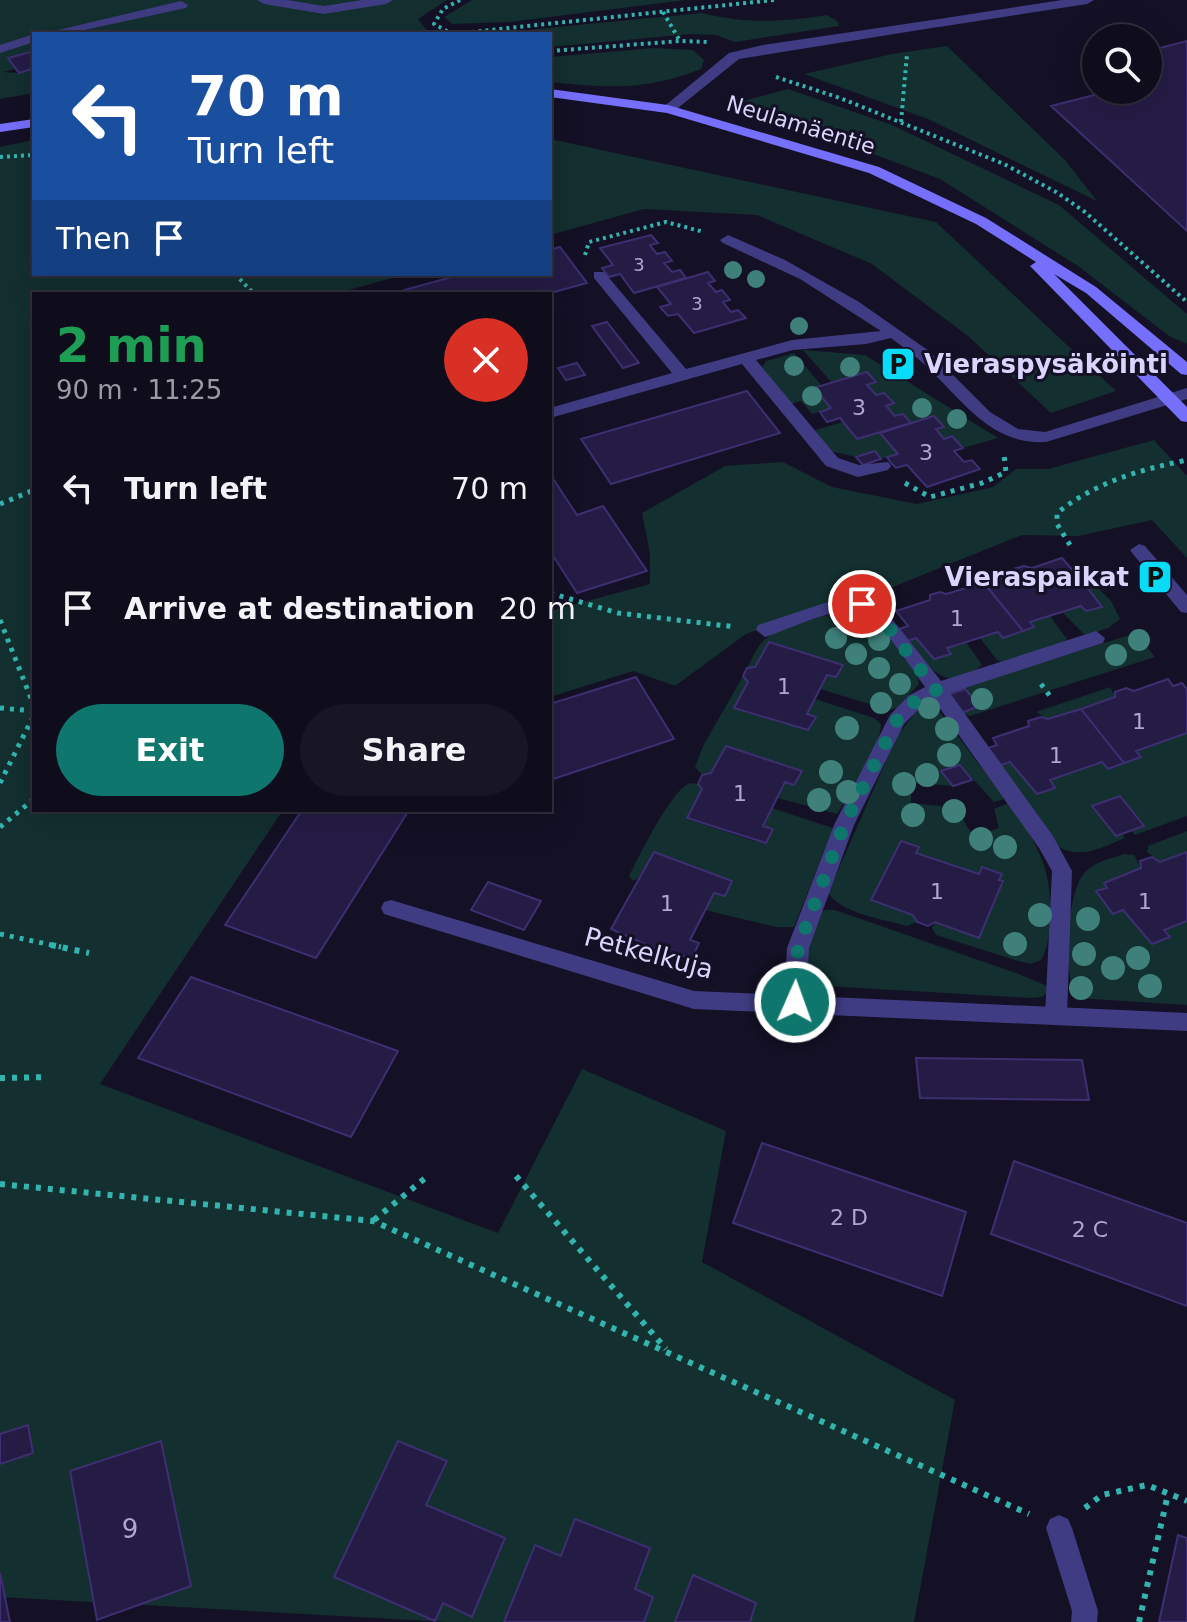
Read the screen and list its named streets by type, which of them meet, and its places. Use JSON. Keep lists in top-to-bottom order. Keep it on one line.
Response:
{"streets":{"street":["Neulamäentie","Petkelkuja"]},"places":{"parking":["Vieraspysäköinti","Vieraspaikat"]},"house_numbers":["3","3","3","3","1","1","1","1","1","1","1","1","2 D","2 C","9"],"page":{"turn":["70 m","Turn left"],"then":"Then","heading":["2 min","90 m · 11:25"],"list":[{"name":"Turn left","value":"70 m"},{"name":"Arrive at destination","value":"20 m"}],"buttons":["Exit","Share"]}}
